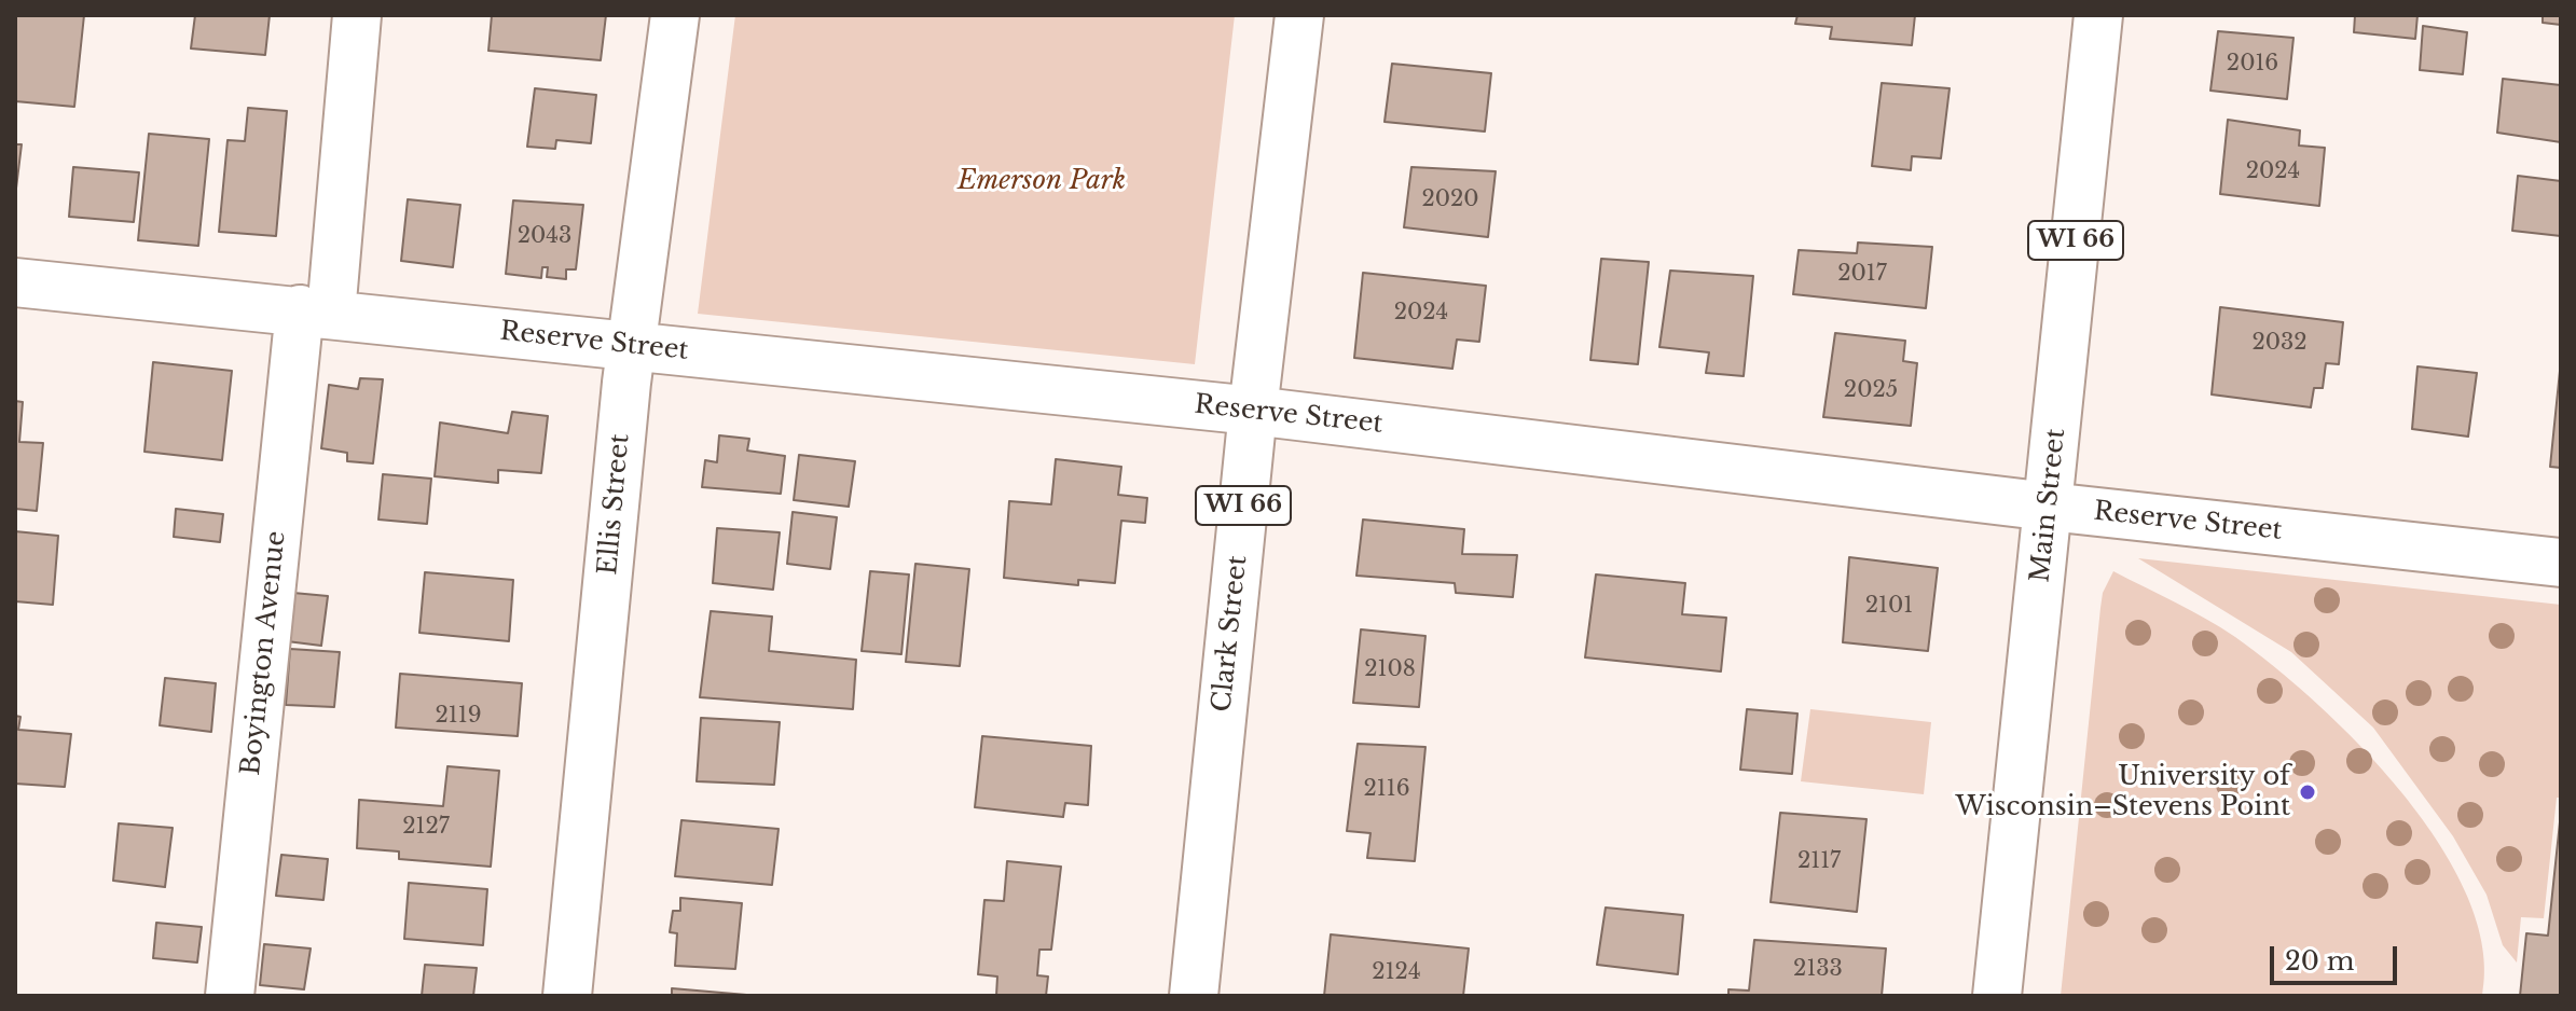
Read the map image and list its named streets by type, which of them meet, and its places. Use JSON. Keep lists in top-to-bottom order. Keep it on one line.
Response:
{"streets":{"street":["WI 66","Reserve Street","Ellis Street","Main Street","Clark Street","Boyington Avenue"]},"crossings":[["Reserve Street","Ellis Street"],["Reserve Street","Main Street"],["Reserve Street","Clark Street"],["Reserve Street","Boyington Avenue"]],"parks":["Emerson Park"],"places":["University of Wisconsin–Stevens Point"],"house_numbers":["2016","2024","2020","2043","2017","2024","2032","2025","2101","2108","2119","2116","2127","2117","2133","2124"],"scale_bar":"20 m"}
